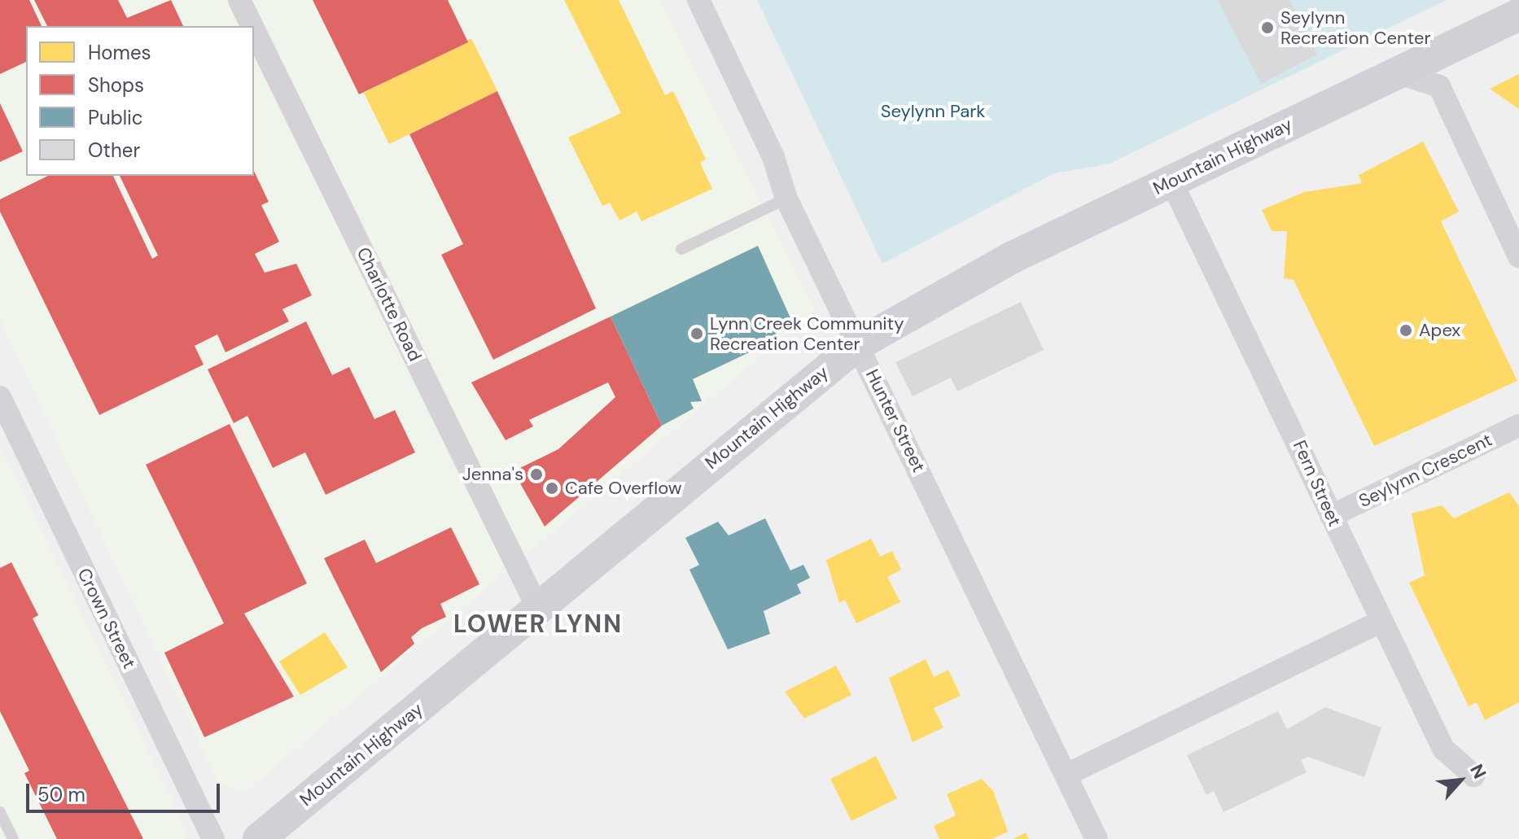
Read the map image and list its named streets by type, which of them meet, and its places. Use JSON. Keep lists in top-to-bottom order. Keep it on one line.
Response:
{"streets":{"street":["Mountain Highway","Charlotte Road","Hunter Street","Seylynn Crescent","Fern Street","Crown Street"]},"crossings":[["Mountain Highway","Charlotte Road"],["Mountain Highway","Hunter Street"],["Mountain Highway","Fern Street"],["Seylynn Crescent","Fern Street"]],"districts":["LOWER LYNN"],"parks":["Seylynn Park"],"places":["Seylynn Recreation Center","Apex","Lynn Creek Community Recreation Center","Jenna's","Cafe Overflow"],"legend":["Homes","Shops","Public","Other"],"scale_bar":"50 m","north":"top right"}
